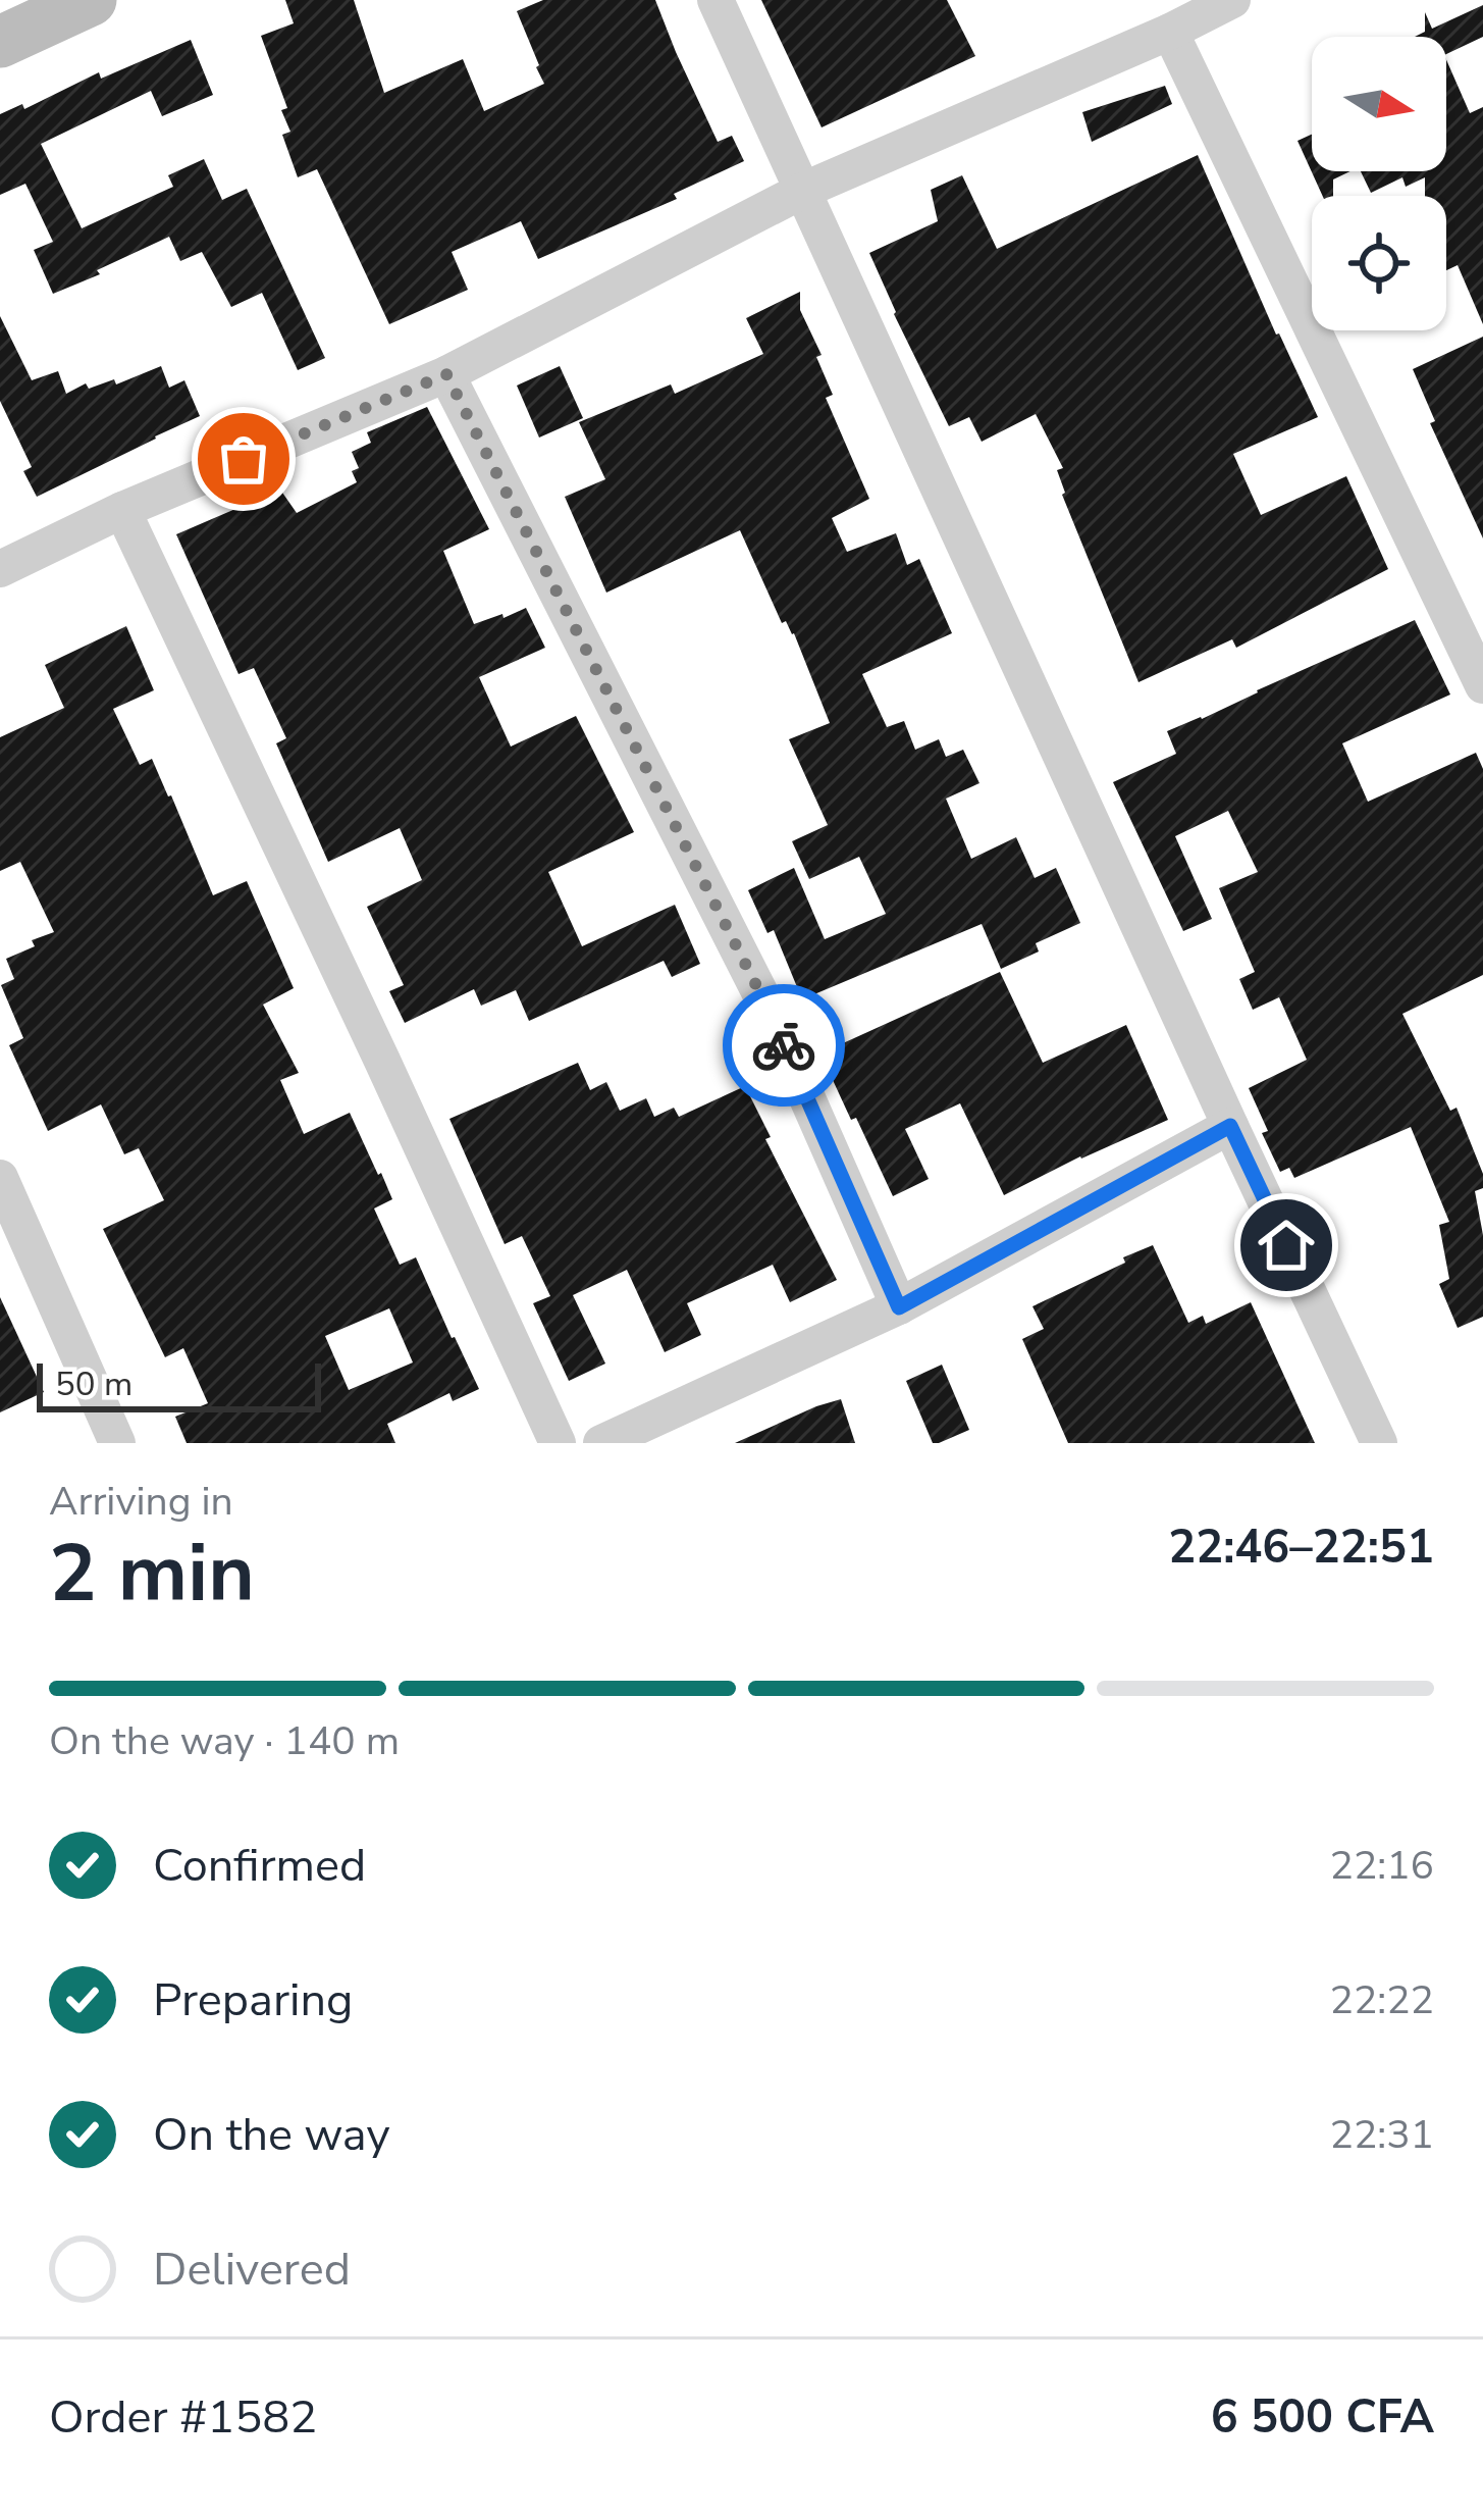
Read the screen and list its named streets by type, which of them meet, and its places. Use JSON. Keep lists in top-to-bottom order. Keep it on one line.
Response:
{"scale_bar":"50 m","north":"right","page":{"scale":"50 m","heading":["2 min","Arriving in","22:46–22:51"],"panel":["Order #1582","6 500 CFA"],"bar":"On the way · 140 m","list":[["Confirmed","22:16"],["Preparing","22:22"],["On the way","22:31"],"Delivered"]}}
